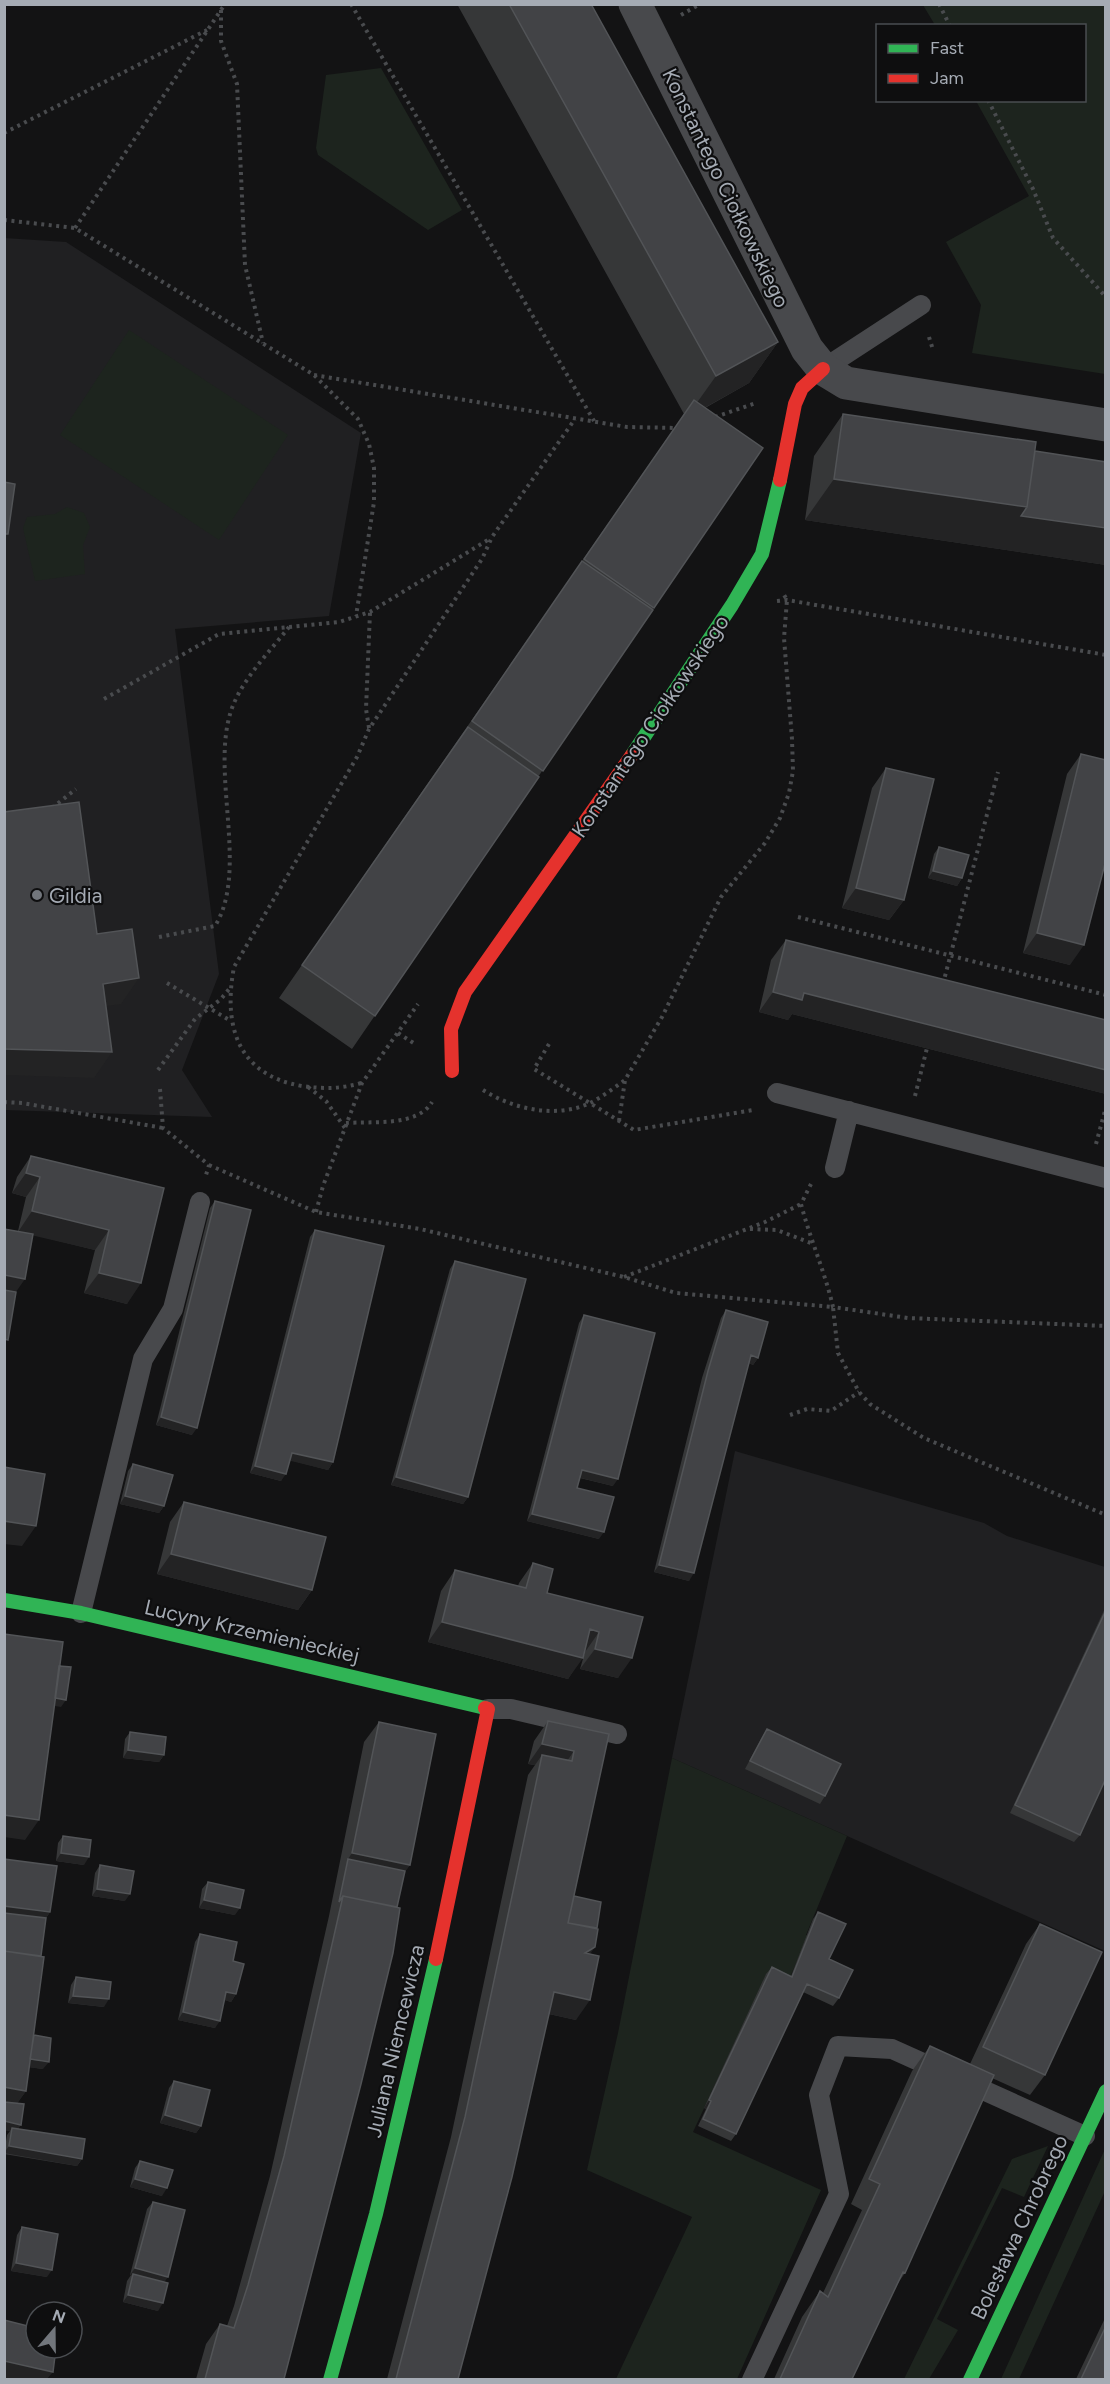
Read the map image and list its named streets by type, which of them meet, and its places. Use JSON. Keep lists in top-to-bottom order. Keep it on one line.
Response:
{"streets":{"street":["Konstantego Ciołkowskiego","Lucyny Krzemienieckiej","Juliana Niemcewicza","Bolesława Chrobrego"]},"crossings":[["Lucyny Krzemienieckiej","Juliana Niemcewicza"]],"places":["Gildia"],"legend":["Fast","Jam"],"north":"top"}
